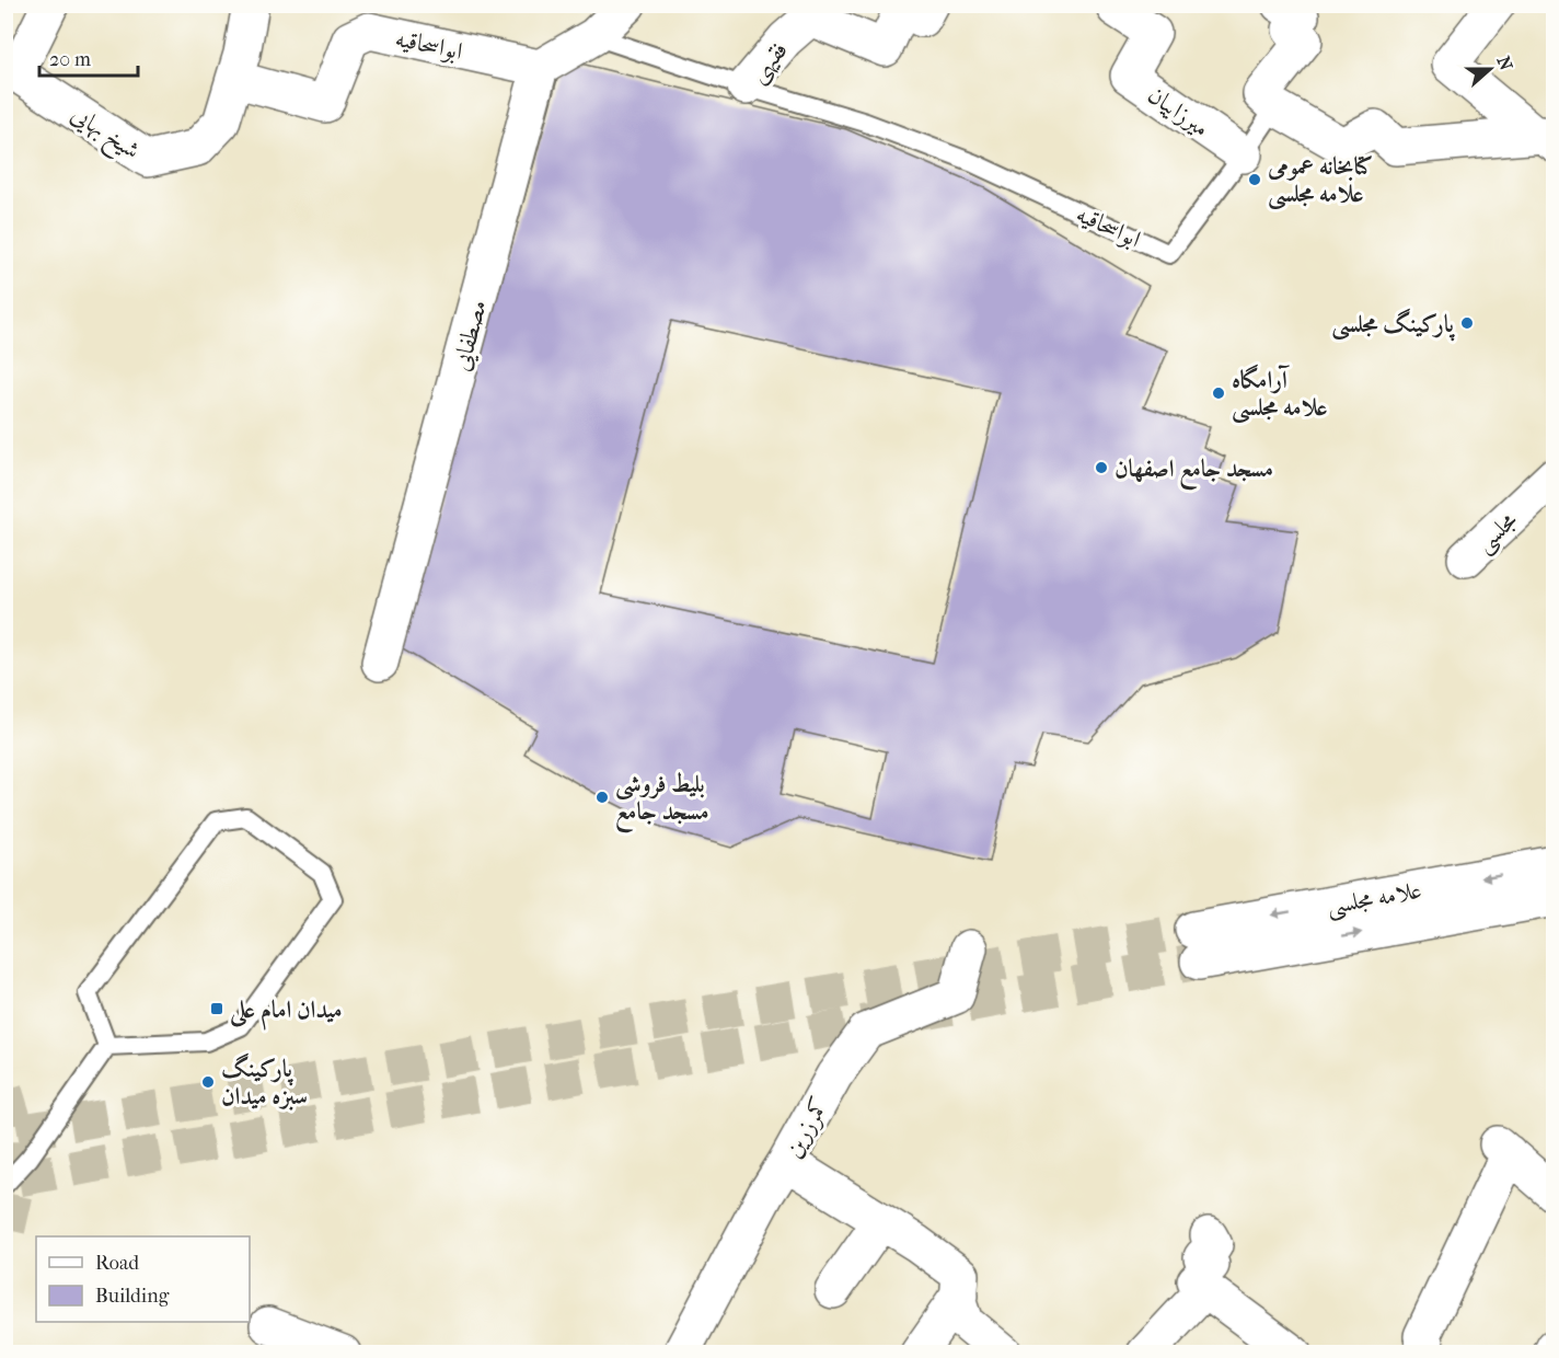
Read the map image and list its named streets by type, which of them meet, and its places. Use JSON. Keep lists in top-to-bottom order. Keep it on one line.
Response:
{"streets":{"street":["ابواسحاقیه","فقیهی","میرزاییان","شیخ بهایی","مصطفایی","مجلسی","علامه مجلسی","کمرزرین"]},"crossings":[["ابواسحاقیه","فقیهی"],["ابواسحاقیه","میرزاییان"],["ابواسحاقیه","شیخ بهایی"],["ابواسحاقیه","مصطفایی"]],"places":{"other":["کتابخانه عمومی علامه مجلسی","پارکینگ مجلسی","آرامگاه علامه مجلسی","مسجد جامع اصفهان","بلیط فروشی مسجد جامع","پارکینگ سبزه میدان"],"transit":["میدان امام علی"]},"legend":["Road","Building"],"scale_bar":"20 m","north":"right"}
